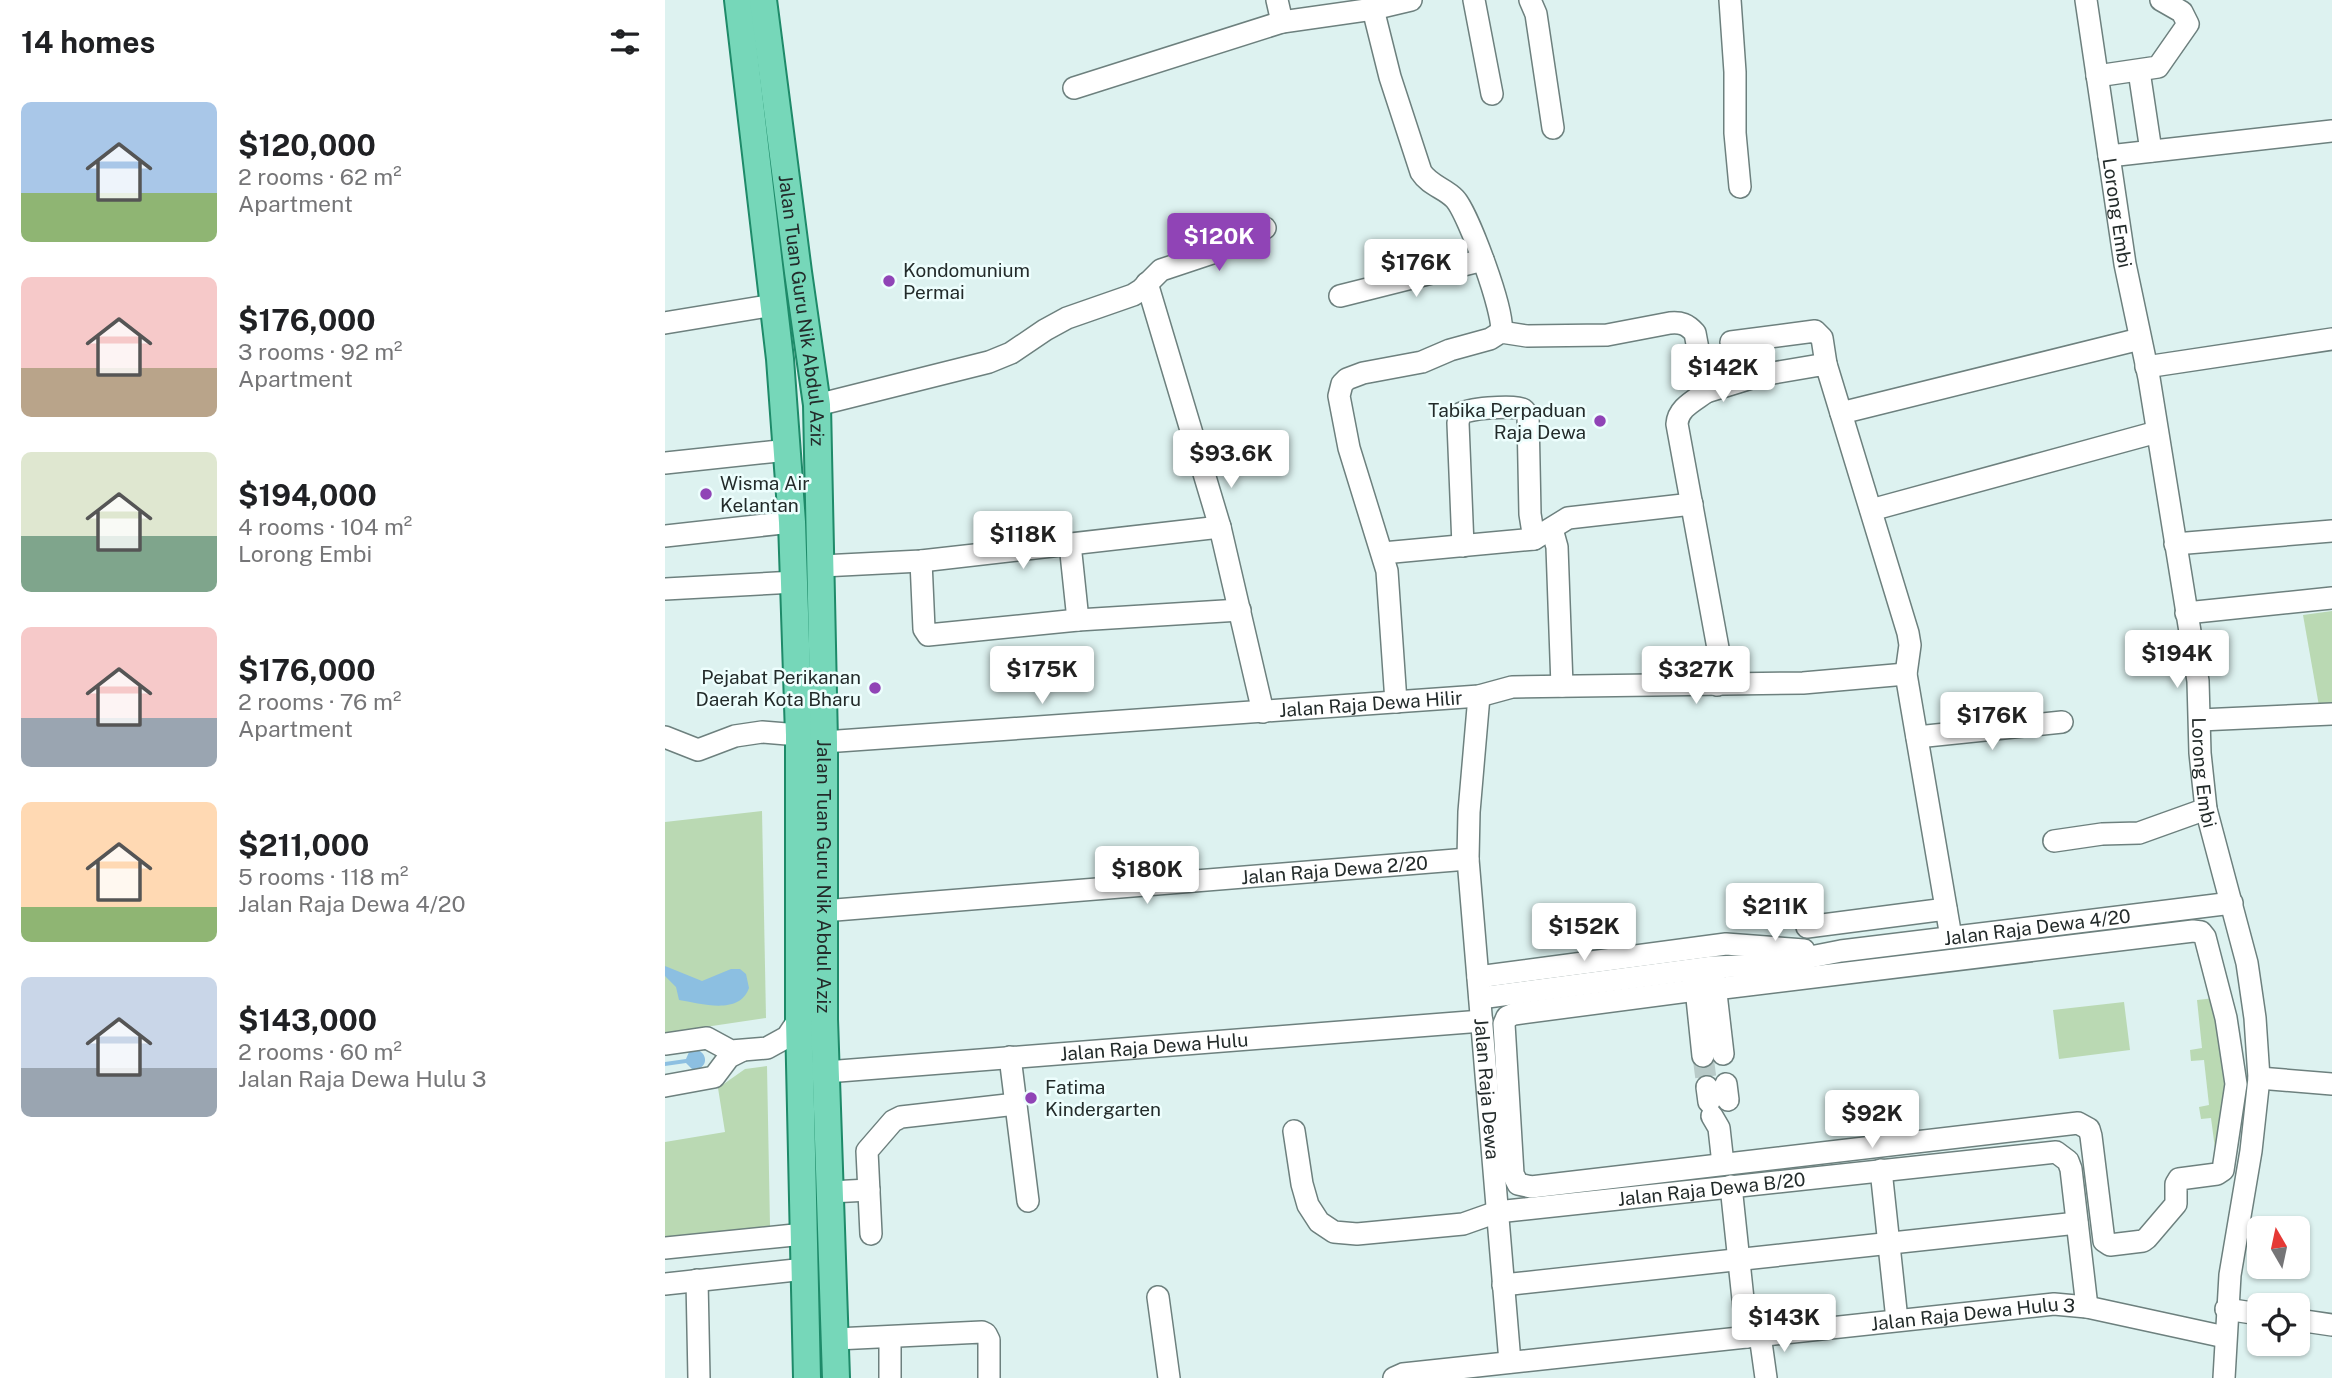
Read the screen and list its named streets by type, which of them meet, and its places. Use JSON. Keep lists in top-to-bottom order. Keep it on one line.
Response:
{"streets":{"main road":["Jalan Tuan Guru Nik Abdul Aziz"],"street":["Lorong Embi","Jalan Raja Dewa Hilir","Jalan Raja Dewa 2/20","Jalan Raja Dewa 4/20","Jalan Raja Dewa Hulu","Jalan Raja Dewa","Jalan Raja Dewa B/20","Jalan Raja Dewa Hulu 3"]},"crossings":[["Lorong Embi","Jalan Raja Dewa 4/20"],["Lorong Embi","Jalan Raja Dewa Hulu 3"],["Jalan Tuan Guru Nik Abdul Aziz","Jalan Raja Dewa Hilir"],["Jalan Tuan Guru Nik Abdul Aziz","Jalan Raja Dewa 2/20"],["Jalan Tuan Guru Nik Abdul Aziz","Jalan Raja Dewa Hulu"],["Jalan Raja Dewa Hilir","Jalan Raja Dewa"],["Jalan Raja Dewa 2/20","Jalan Raja Dewa"],["Jalan Raja Dewa 4/20","Jalan Raja Dewa"],["Jalan Raja Dewa Hulu","Jalan Raja Dewa"],["Jalan Raja Dewa","Jalan Raja Dewa B/20"],["Jalan Raja Dewa","Jalan Raja Dewa Hulu 3"],["Jalan Raja Dewa B/20","Jalan Raja Dewa Hulu 3"]],"places":["Kondomunium Permai","Tabika Perpaduan Raja Dewa","Wisma Air Kelantan","Pejabat Perikanan Daerah Kota Bharu","Fatima Kindergarten"],"north":"top","page":{"heading":"14 homes","list":[{"name":"$120,000","note":"2 rooms · 62 m² · Apartment"},{"name":"$176,000","note":"3 rooms · 92 m² · Apartment"},{"name":"$194,000","note":"4 rooms · 104 m² · Lorong Embi"},{"name":"$176,000","note":"2 rooms · 76 m² · Apartment"},{"name":"$211,000","note":"5 rooms · 118 m² · Jalan Raja Dewa 4/20"},{"name":"$143,000","note":"2 rooms · 60 m² · Jalan Raja Dewa Hulu 3"}],"price":["$120K","$176K","$142K","$93.6K","$118K","$194K","$175K","$327K","$176K","$180K","$211K","$152K","$92K","$143K"]}}
